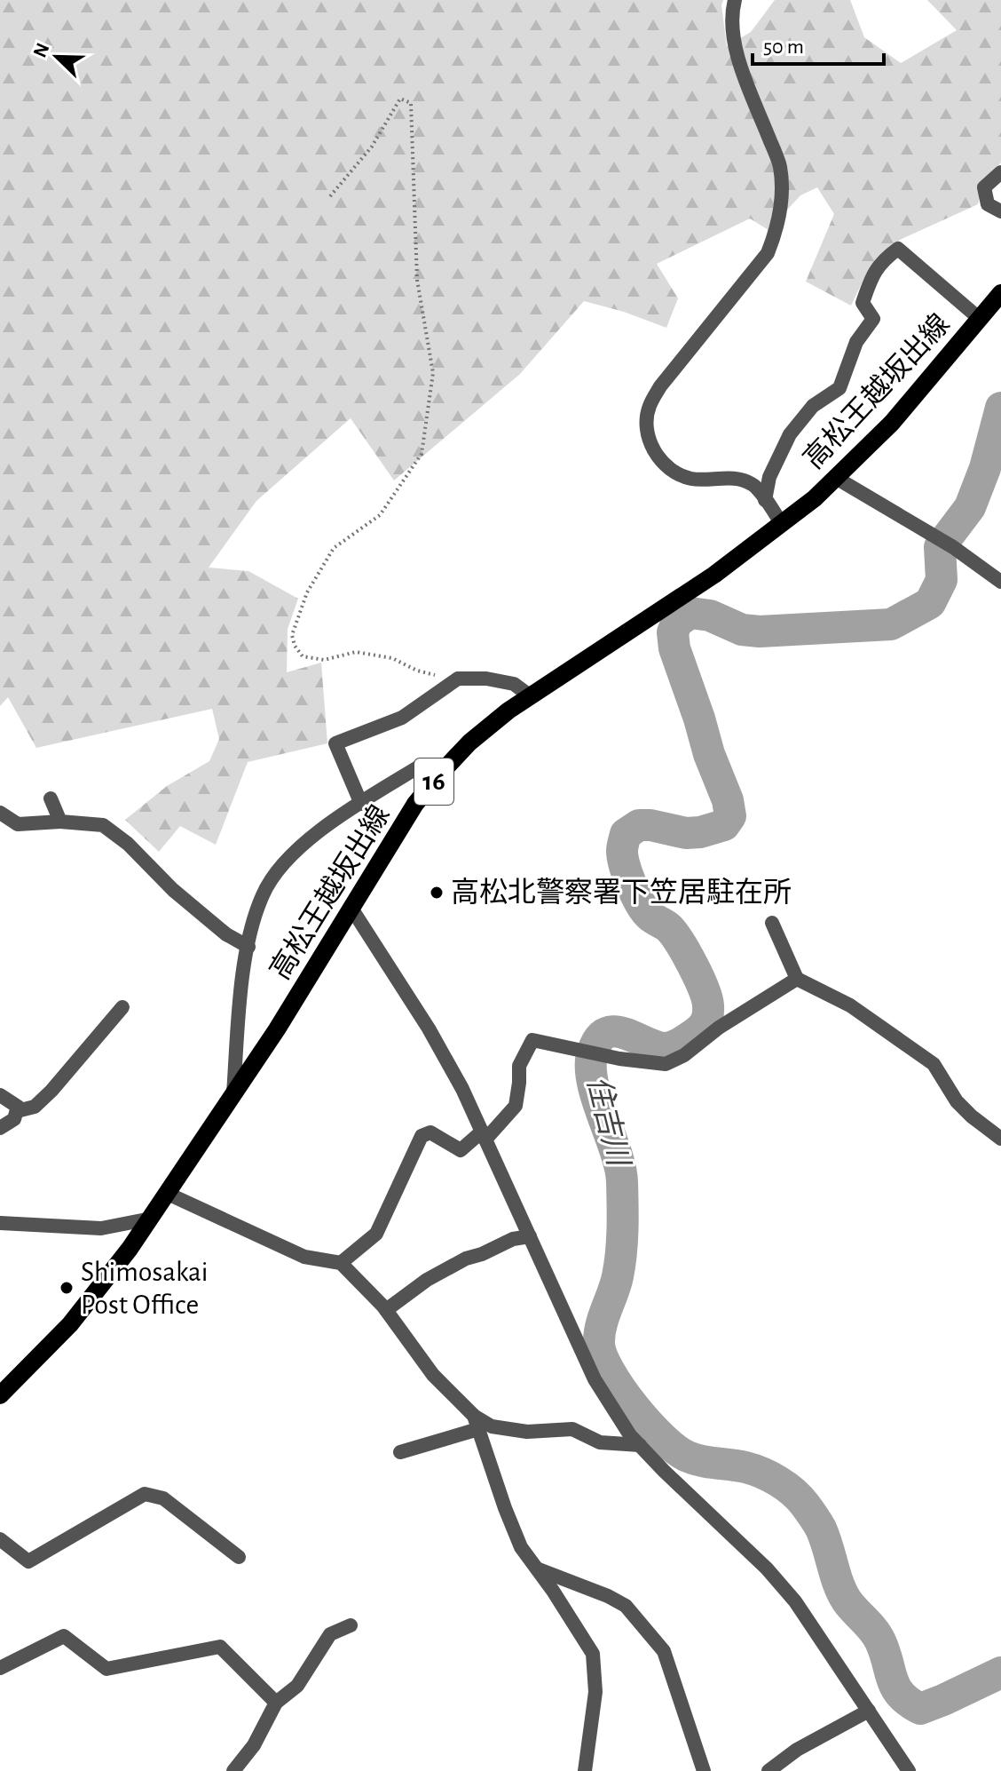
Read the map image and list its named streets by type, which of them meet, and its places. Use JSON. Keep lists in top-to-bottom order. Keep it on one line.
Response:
{"streets":{"main road":["高松王越坂出線","16"]},"water":["住吉川"],"places":["高松北警察署下笠居駐在所","Shimosakai Post Office"],"scale_bar":"50 m","north":"top left"}
